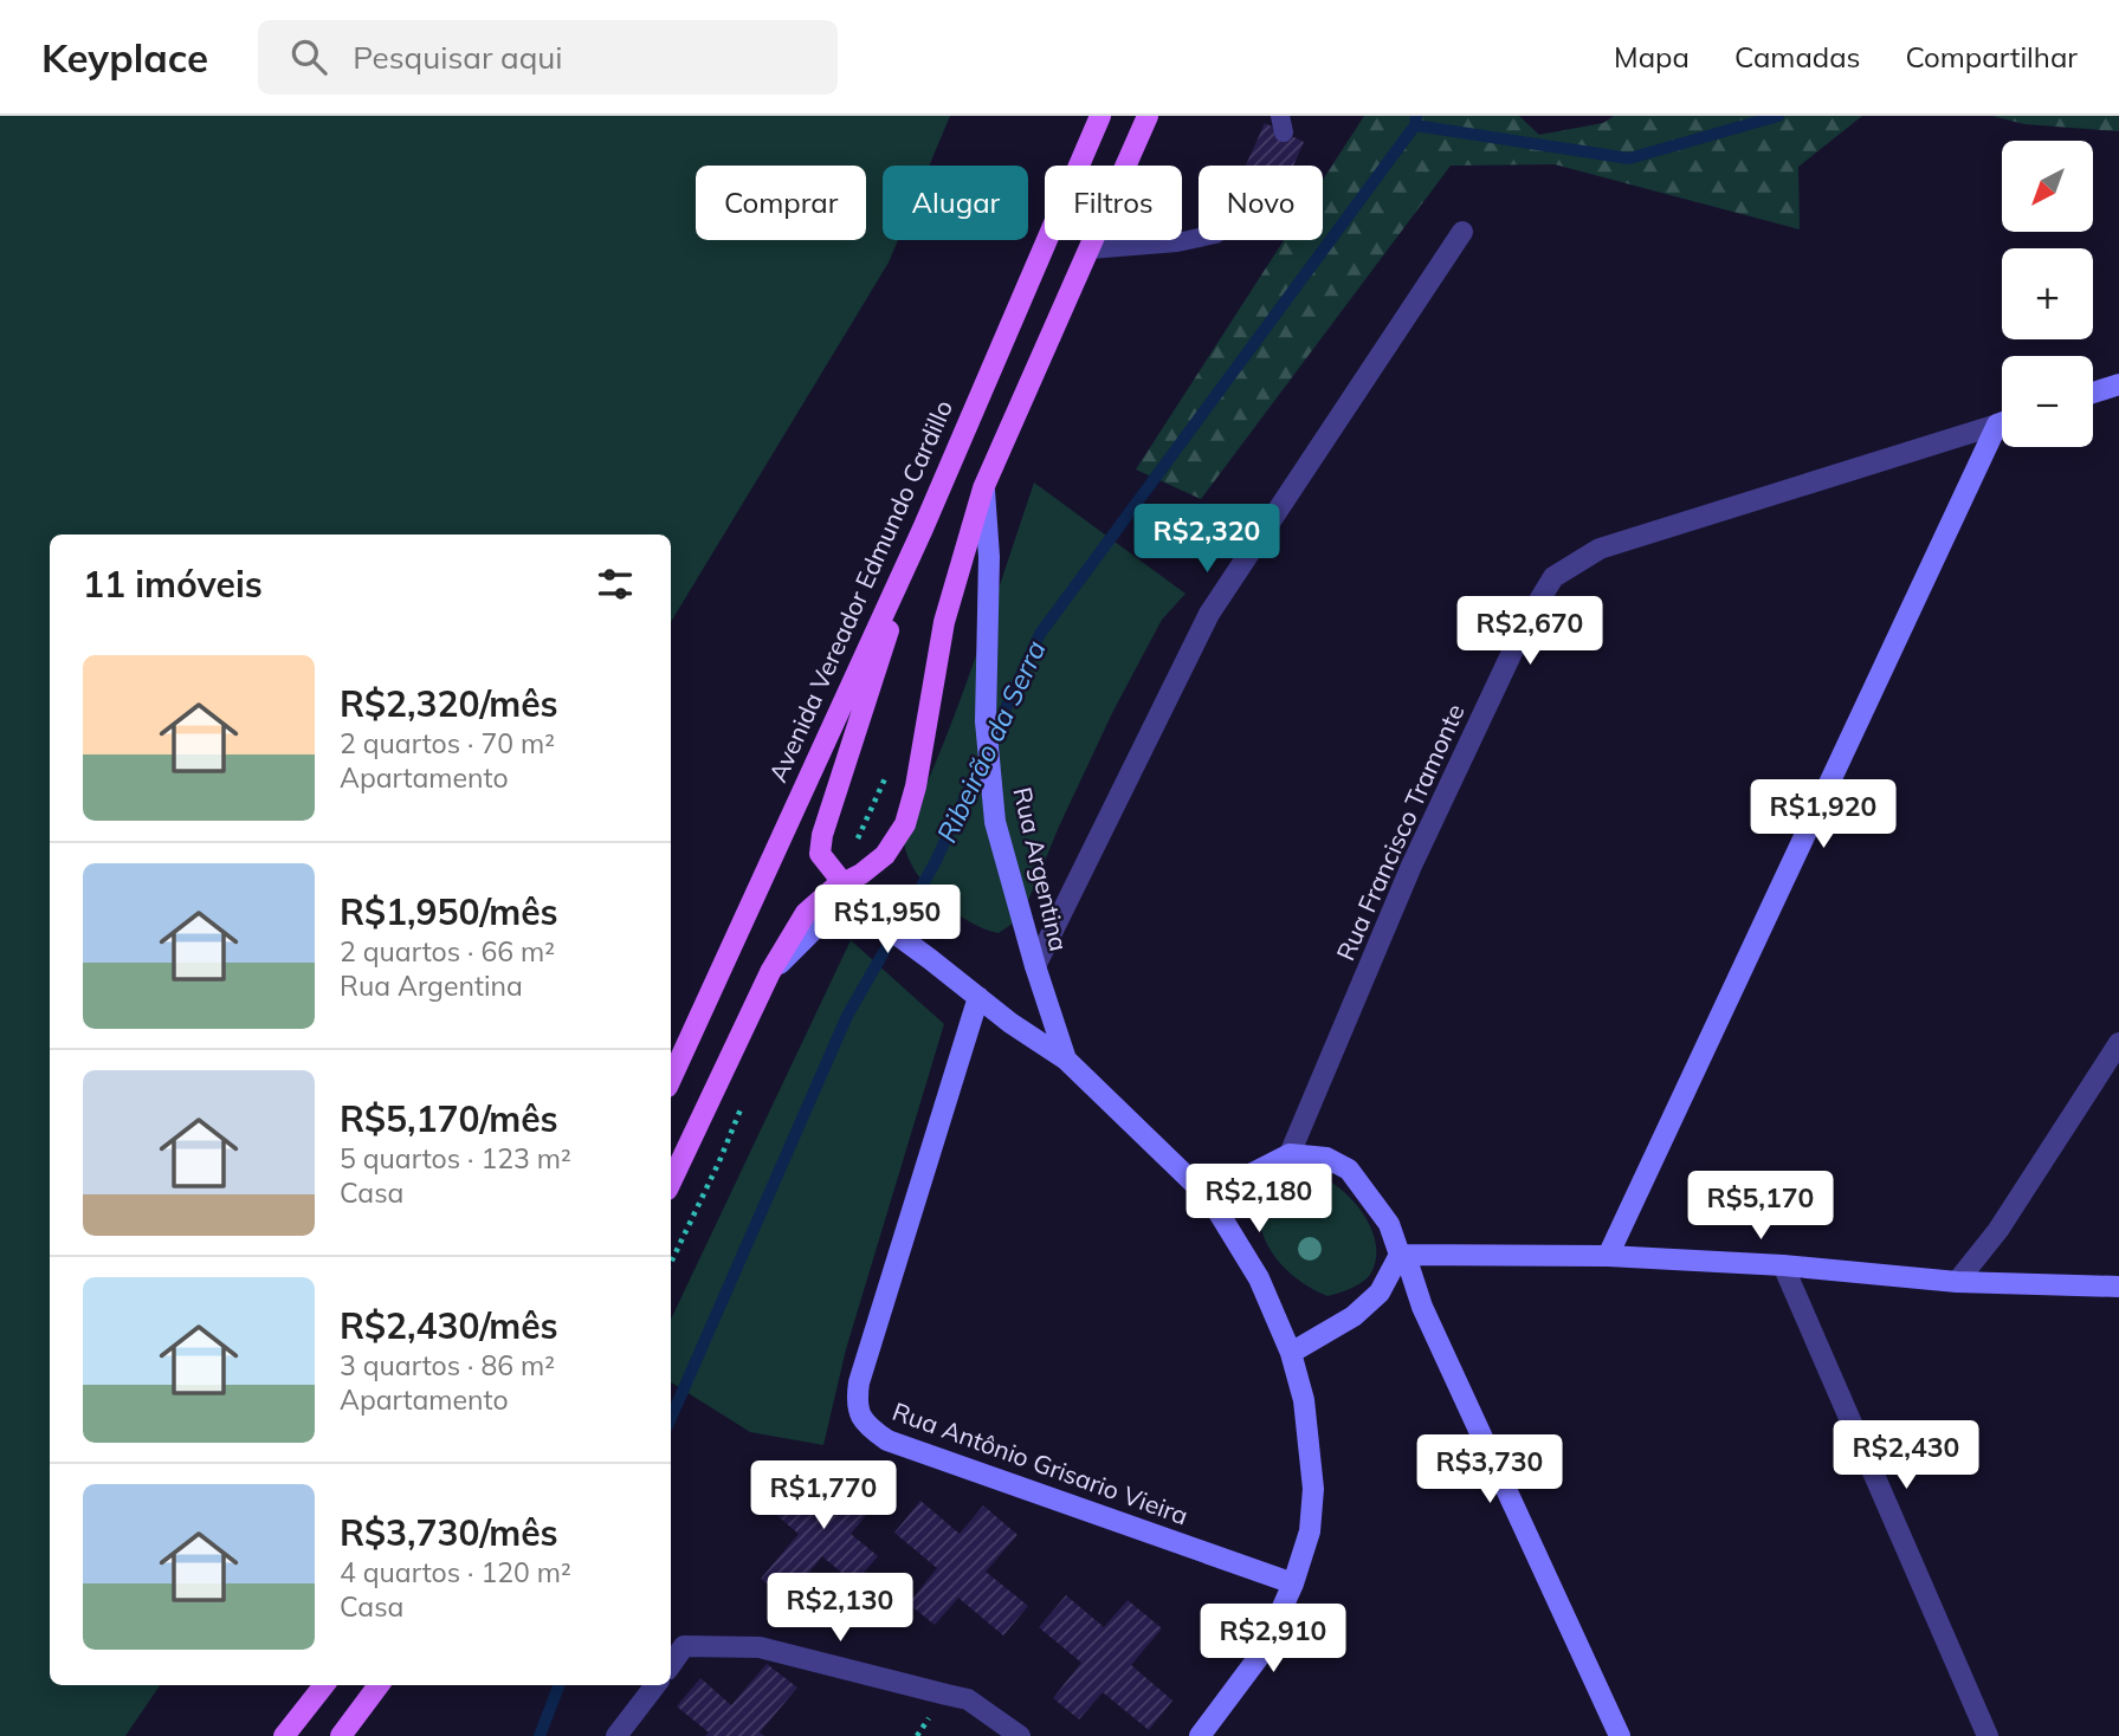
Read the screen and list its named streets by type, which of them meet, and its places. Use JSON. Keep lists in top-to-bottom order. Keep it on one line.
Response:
{"streets":{"main road":["Avenida Vereador Edmundo Cardillo"],"street":["Rua Francisco Tramonte","Rua Argentina","Rua Antônio Grisario Vieira"]},"crossings":[["Rua Argentina","Rua Antônio Grisario Vieira"]],"water":["Ribeirão da Serra"],"north":"bottom left","page":{"header":"Keyplace","search":"Pesquisar aqui","nav":["Mapa","Camadas","Compartilhar"],"map_buttons":["+","−"],"chip":["Comprar","Alugar","Filtros","Novo"],"price":["R$2,320","R$2,670","R$1,920","R$1,950","R$2,180","R$5,170","R$2,430","R$3,730","R$1,770","R$2,130","R$2,910"],"heading":"11 imóveis","list":[{"name":"R$2,320/mês","note":"2 quartos · 70 m² · Apartamento"},{"name":"R$1,950/mês","note":"2 quartos · 66 m² · Rua Argentina"},{"name":"R$5,170/mês","note":"5 quartos · 123 m² · Casa"},{"name":"R$2,430/mês","note":"3 quartos · 86 m² · Apartamento"},{"name":"R$3,730/mês","note":"4 quartos · 120 m² · Casa"}]}}
